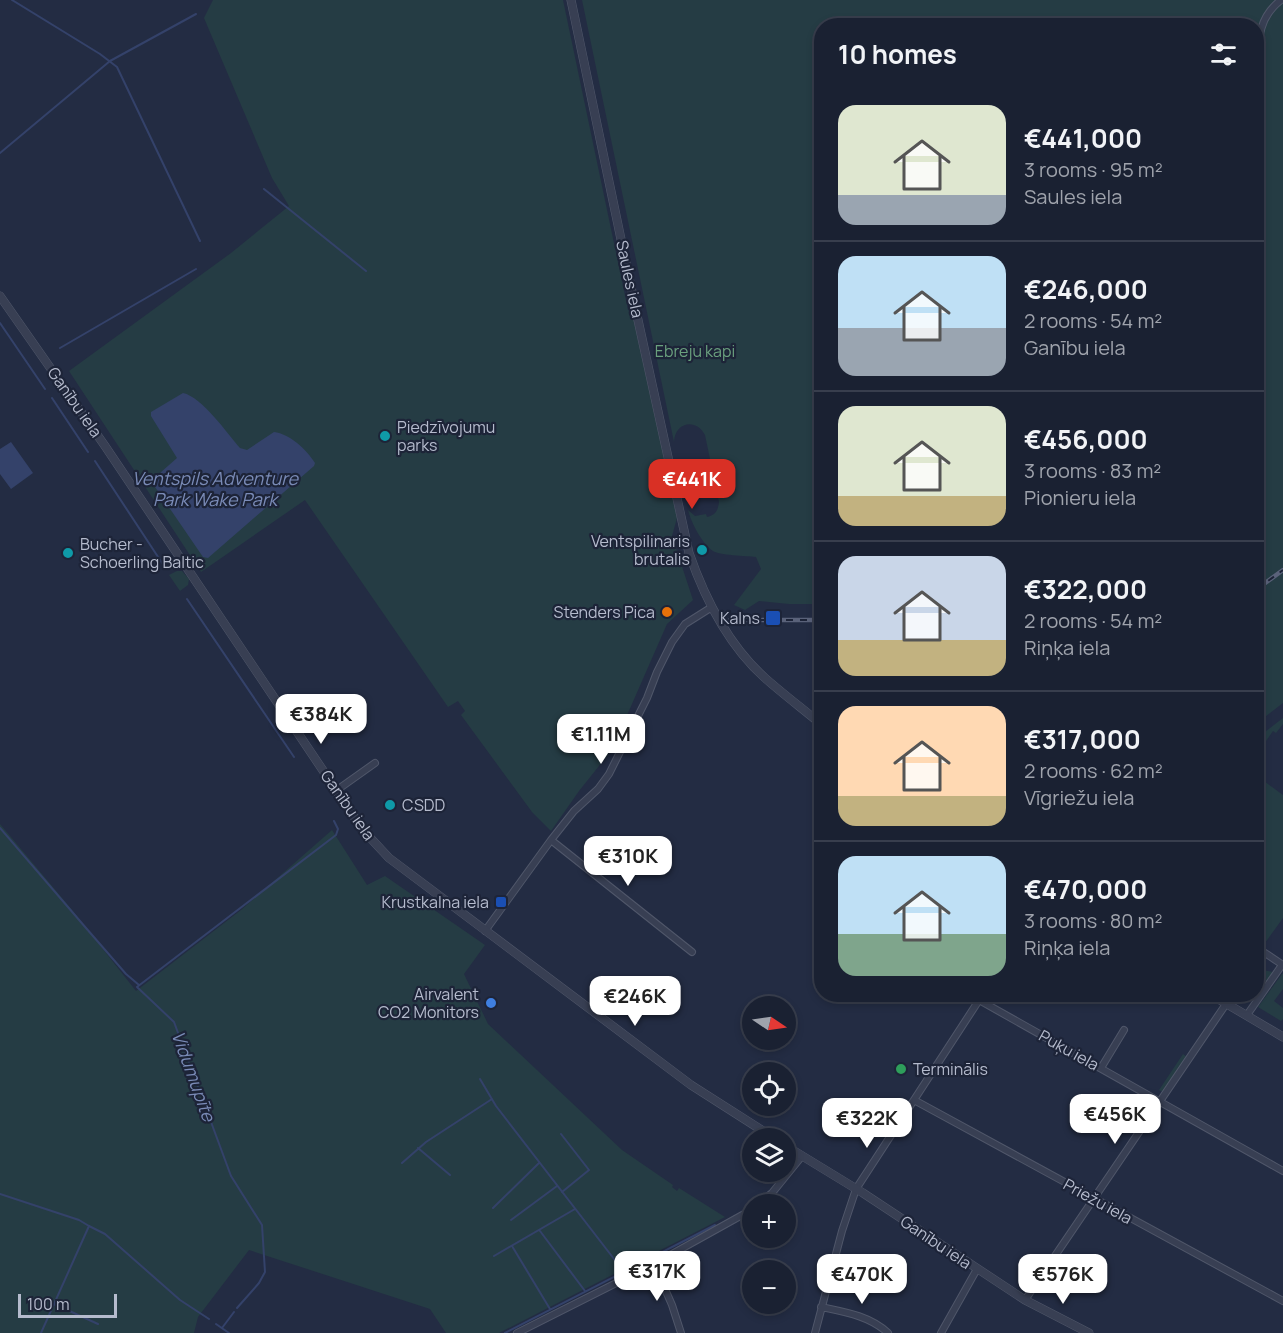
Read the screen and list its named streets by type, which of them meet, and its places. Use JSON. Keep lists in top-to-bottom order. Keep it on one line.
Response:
{"streets":{"street":["Saules iela","Ganību iela","Puķu iela","Priežu iela"]},"water":["Ventspils Adventure Park Wake Park","Vidumupīte"],"parks":["Ebreju kapi"],"places":{"other":["Piedzīvojumu parks","Ventspilinaris brutalis","Bucher - Schoerling Baltic","Stenders Pica","CSDD","Airvalent CO2 Monitors","Terminālis"],"transit":["Kalns","Krustkalna iela"]},"scale_bar":"100 m","north":"right","page":{"heading":"10 homes","list":[{"name":"€441,000","note":"3 rooms · 95 m² · Saules iela"},{"name":"€246,000","note":"2 rooms · 54 m² · Ganību iela"},{"name":"€456,000","note":"3 rooms · 83 m² · Pionieru iela"},{"name":"€322,000","note":"2 rooms · 54 m² · Riņķa iela"},{"name":"€317,000","note":"2 rooms · 62 m² · Vīgriežu iela"},{"name":"€470,000","note":"3 rooms · 80 m² · Riņķa iela"}],"price":["€441K","€384K","€1.11M","€310K","€246K","€456K","€322K","€317K","€470K","€576K"],"map_buttons":["+","−"],"scale":"100 m"}}
